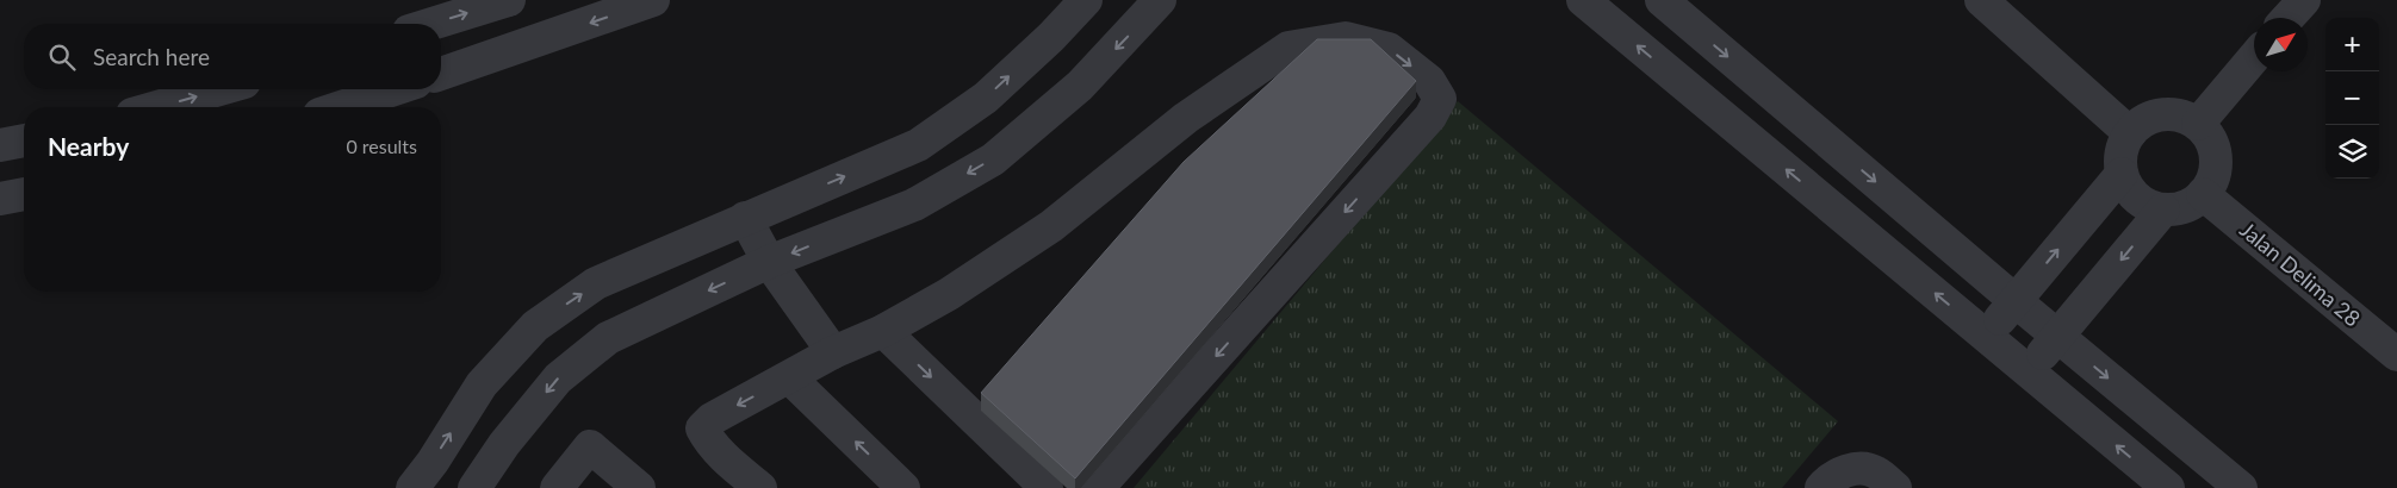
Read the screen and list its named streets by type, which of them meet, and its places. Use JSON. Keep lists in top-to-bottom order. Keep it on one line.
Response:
{"streets":{"street":["Jalan Delima 28"]},"north":"top right","page":{"map_buttons":["+","−"],"search":"Search here","heading":["Nearby","0 results"]}}
